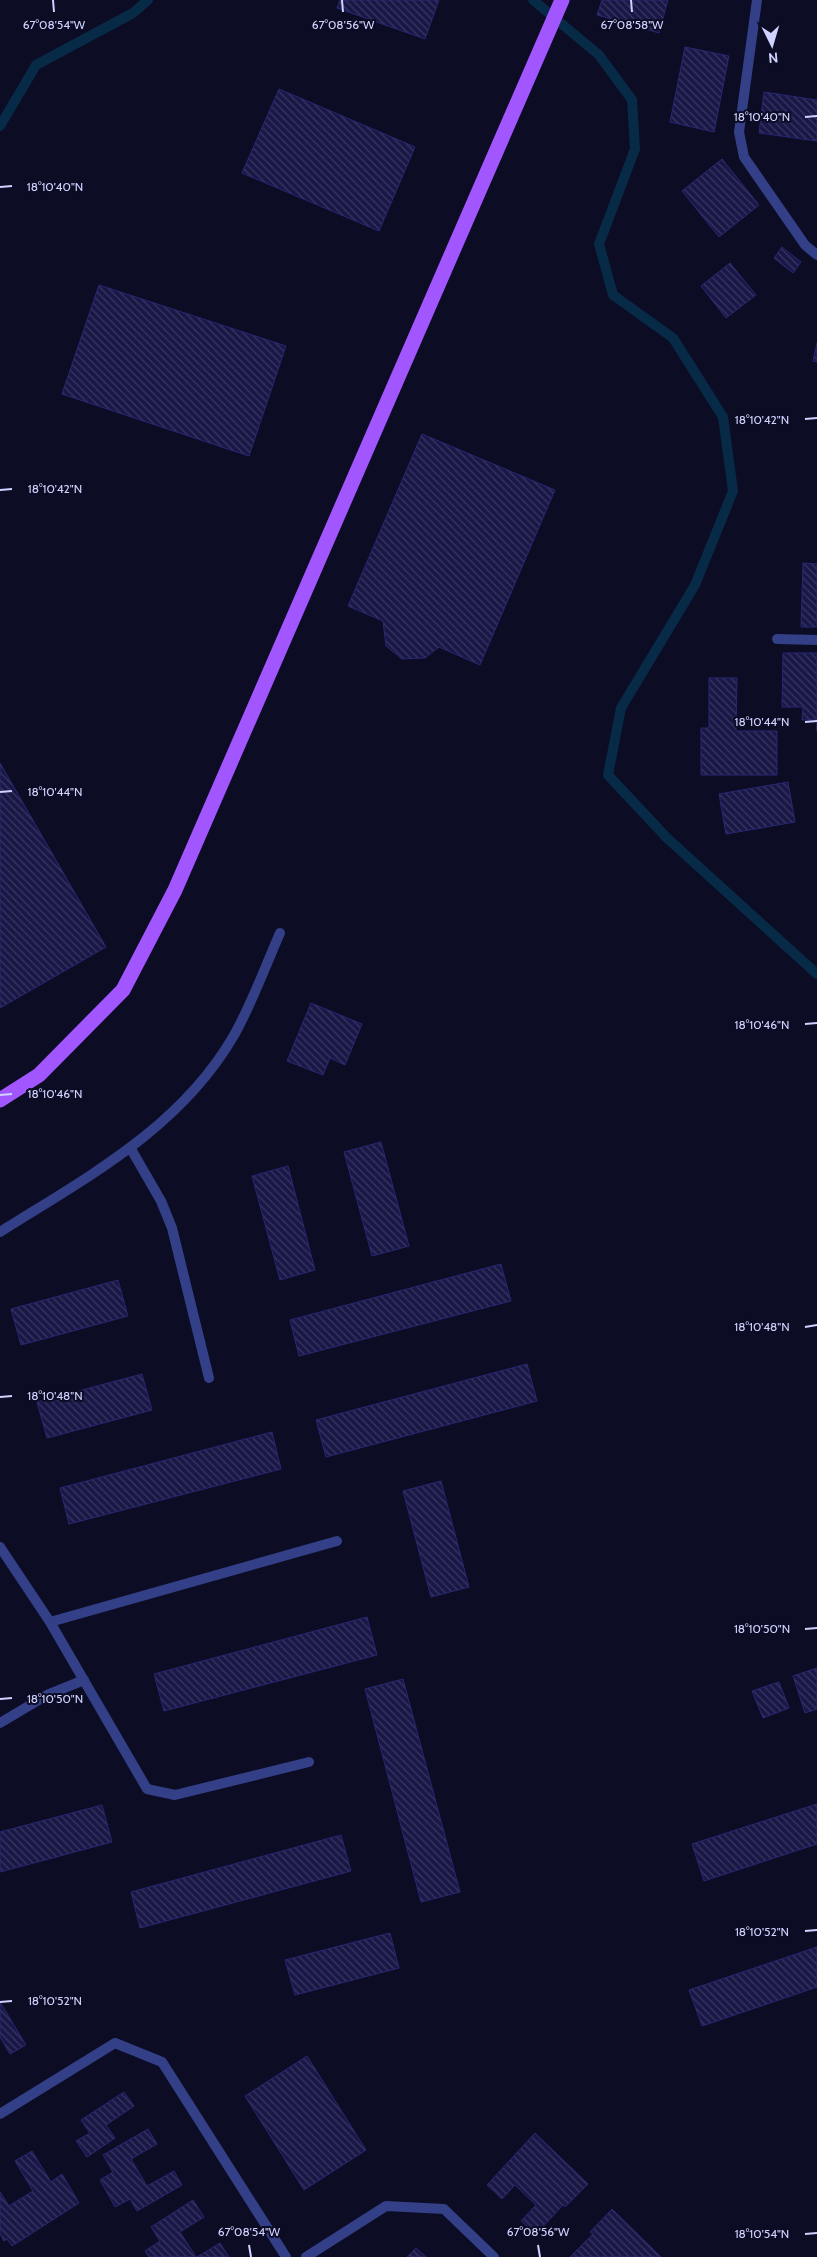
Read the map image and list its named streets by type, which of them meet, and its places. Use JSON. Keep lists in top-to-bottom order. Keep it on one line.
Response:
{"north":"bottom","coordinates":["67°08'54\"W","67°08'56\"W","67°08'58\"W","18°10'40\"N","18°10'42\"N","18°10'44\"N","18°10'46\"N","18°10'48\"N","18°10'50\"N","18°10'52\"N","18°10'54\"N"]}
